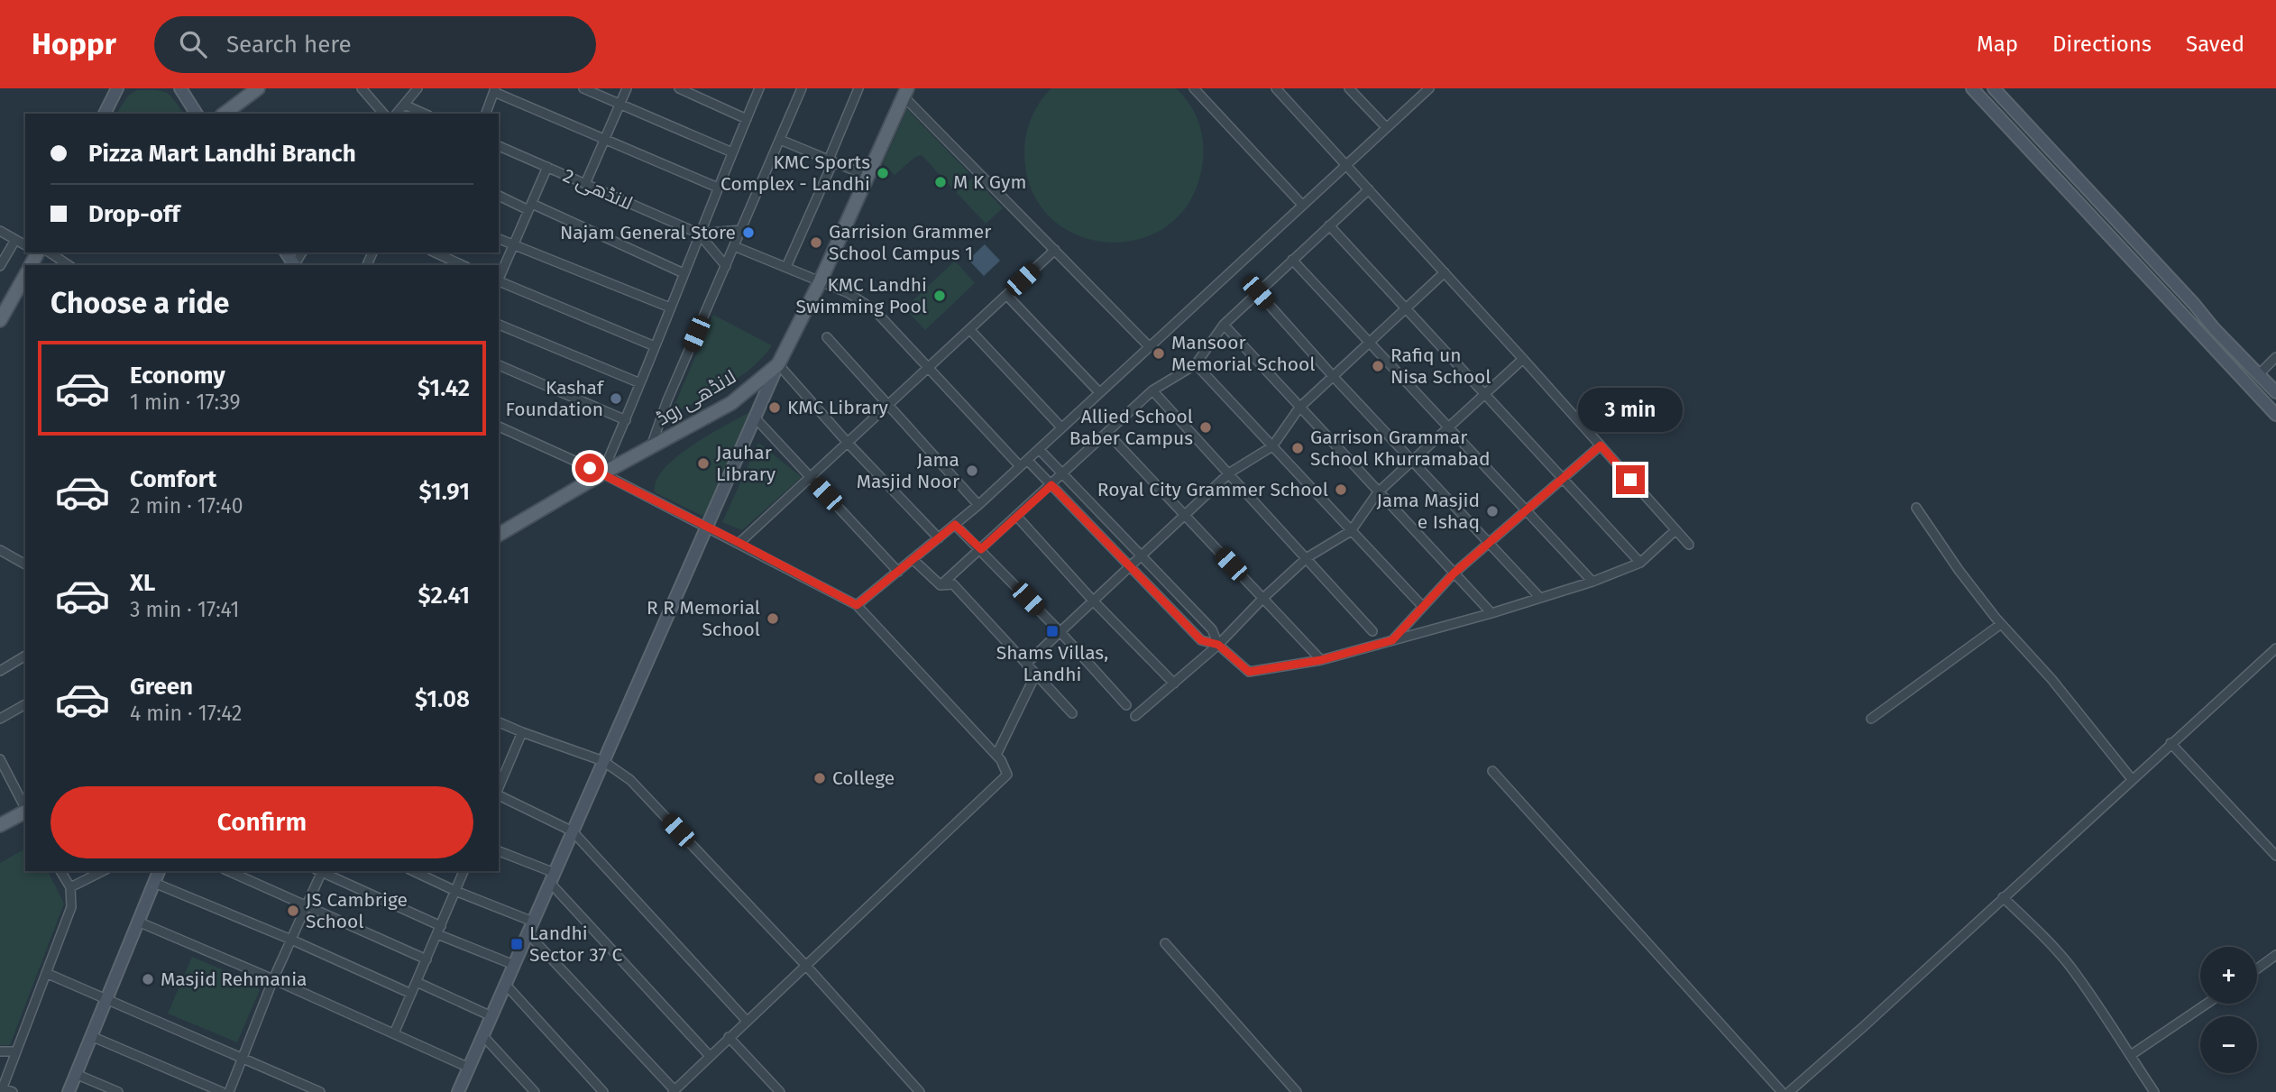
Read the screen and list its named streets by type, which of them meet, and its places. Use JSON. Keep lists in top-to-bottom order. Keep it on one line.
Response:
{"streets":{"main road":["لانڈھی روڈ"],"street":["لانڈھی 2"]},"places":{"other":["KMC Sports Complex - Landhi","M K Gym","Najam General Store","Garrision Grammer School Campus 1","KMC Landhi Swimming Pool","Mansoor Memorial School","Rafiq un Nisa School","Kashaf Foundation","KMC Library","Allied School Baber Campus","Garrison Grammar School Khurramabad","Jauhar Library","Jama Masjid Noor","Royal City Grammer School","Jama Masjid e Ishaq","R R Memorial School","College","JS Cambrige School","Masjid Rehmania"],"transit":["Shams Villas, Landhi","Landhi Sector 37 C"]},"page":{"header":"Hoppr","search":"Search here","nav":["Map","Directions","Saved"],"banner":["Pizza Mart Landhi Branch","Drop-off"],"heading":"Choose a ride","list":[{"name":"Economy","note":"1 min · 17:39","value":"$1.42"},{"name":"Comfort","note":"2 min · 17:40","value":"$1.91"},{"name":"XL","note":"3 min · 17:41","value":"$2.41"},{"name":"Green","note":"4 min · 17:42","value":"$1.08"}],"bubble":"3 min","buttons":"Confirm","map_buttons":["+","−"]}}
